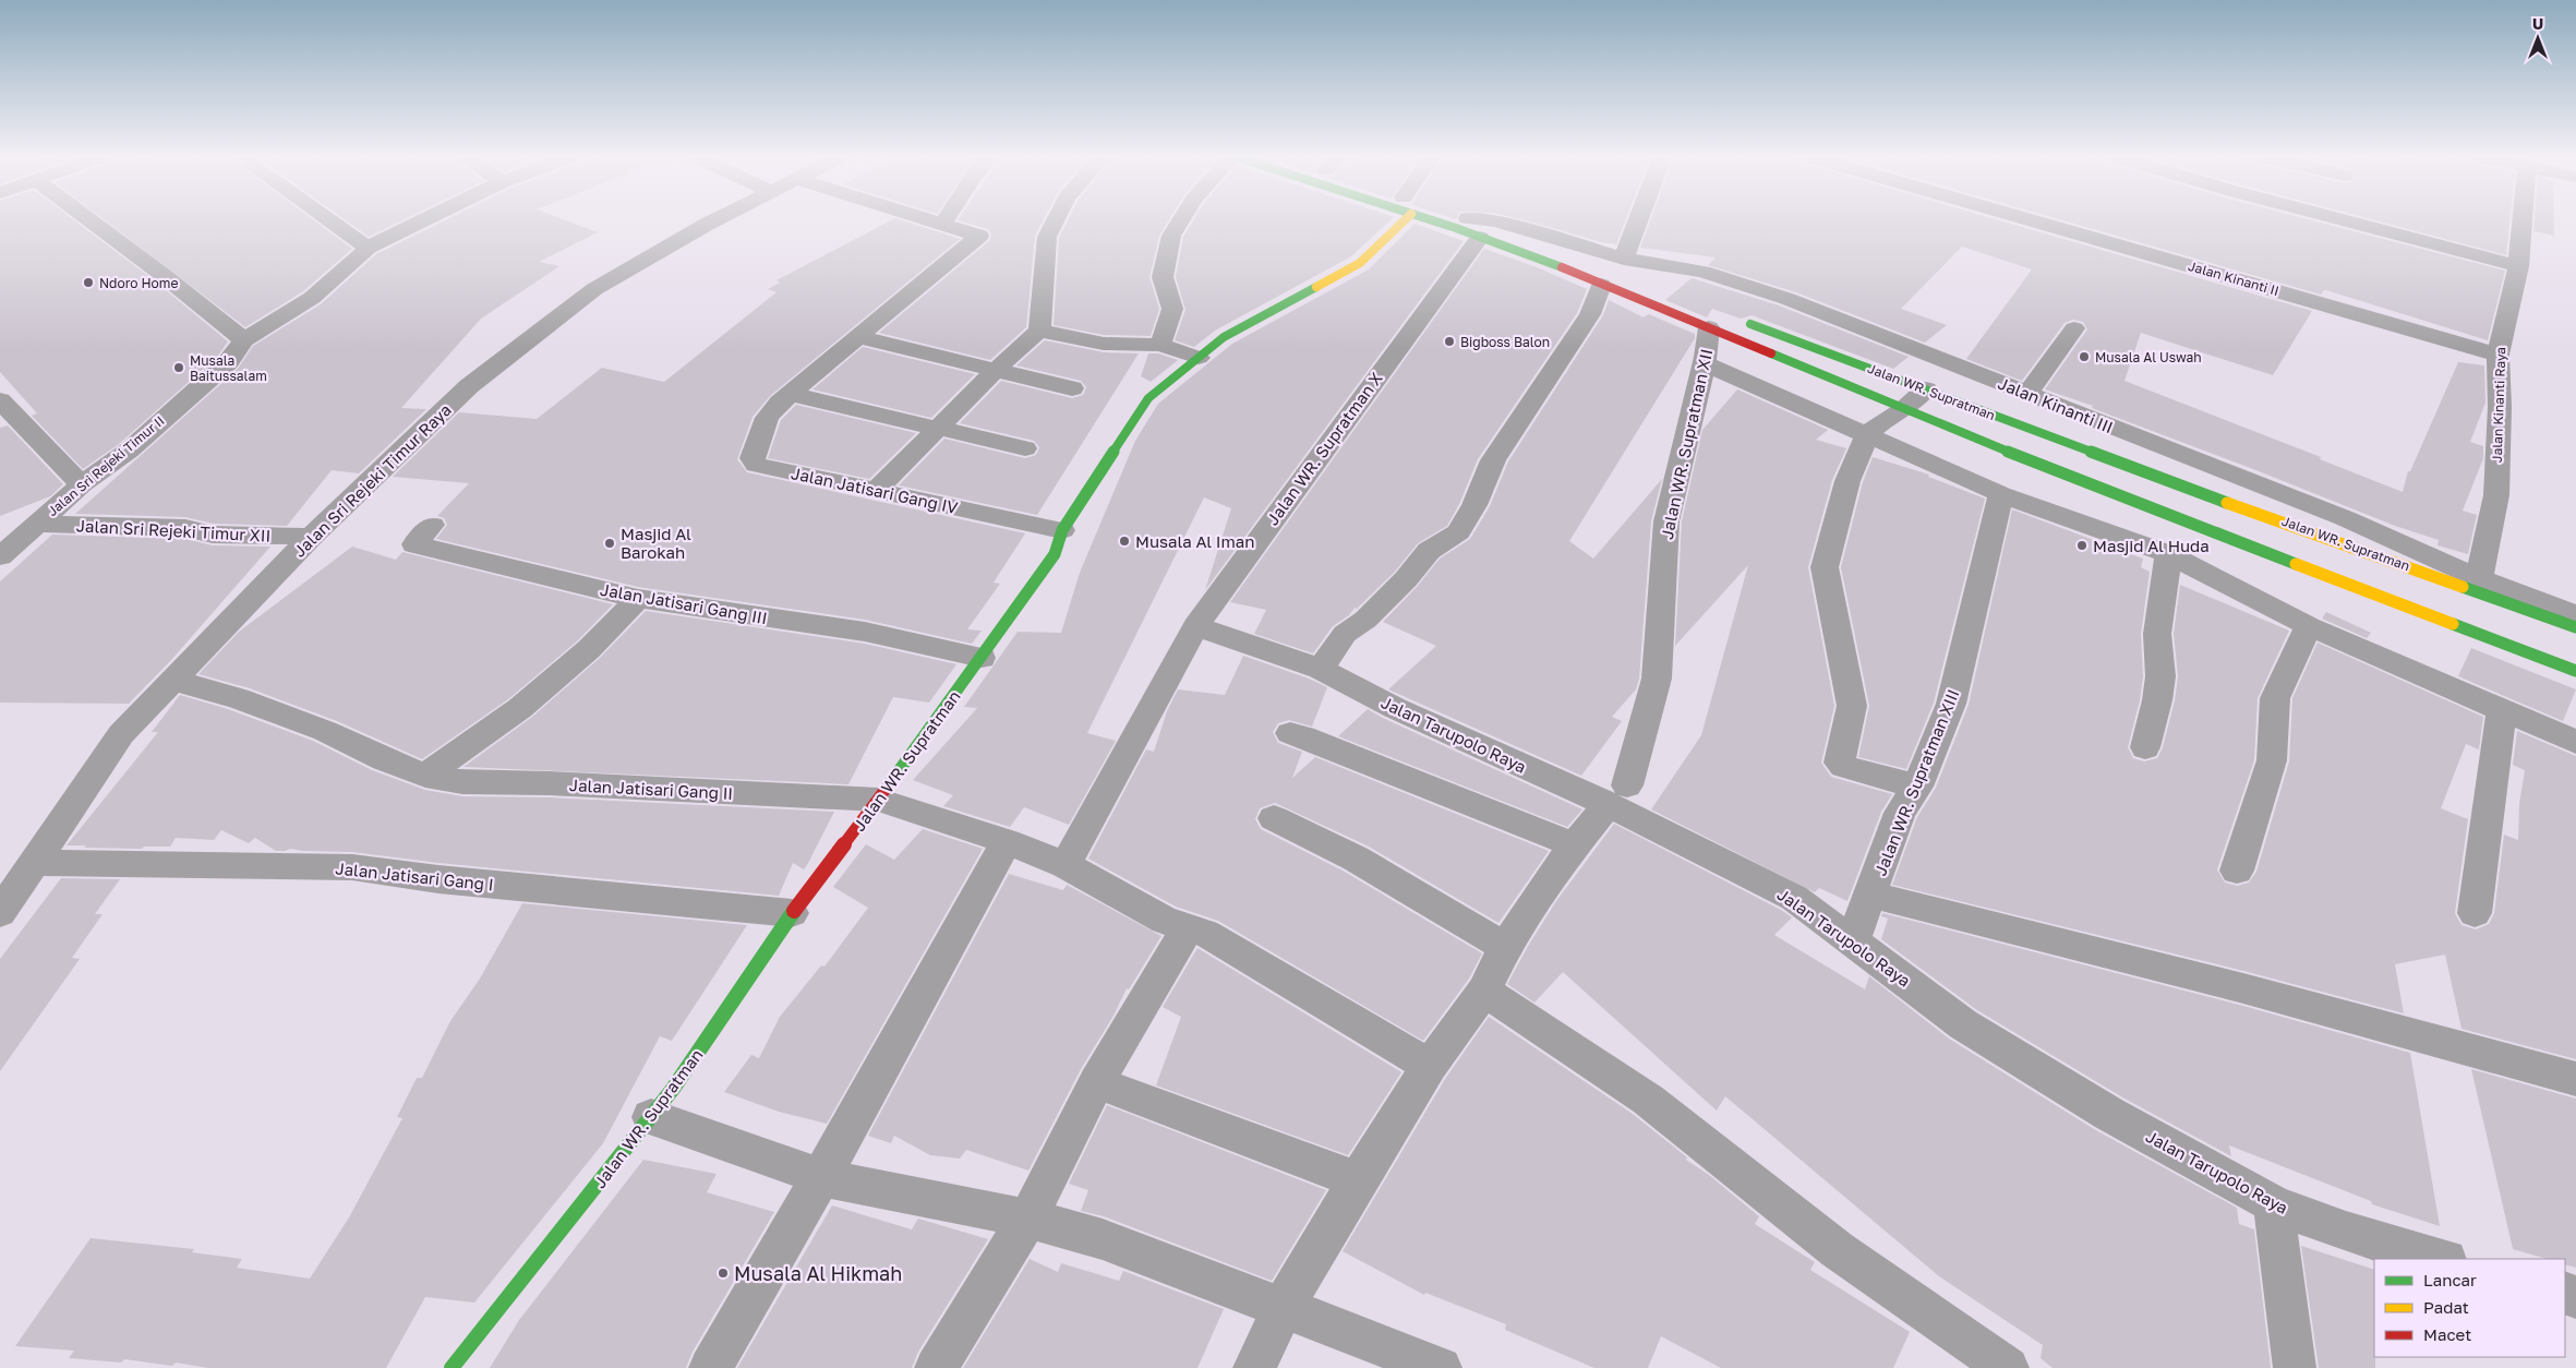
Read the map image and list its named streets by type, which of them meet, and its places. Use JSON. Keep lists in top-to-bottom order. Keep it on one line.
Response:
{"streets":{"main road":["Jalan WR. Supratman"],"street":["Jalan Kinanti II","Jalan Kinanti III","Jalan Kinanti Raya","Jalan WR. Supratman XII","Jalan WR. Supratman X","Jalan Sri Rejeki Timur II","Jalan Sri Rejeki Timur Raya","Jalan Jatisari Gang IV","Jalan Sri Rejeki Timur XII","Jalan Jatisari Gang III","Jalan Tarupolo Raya","Jalan WR. Supratman XIII","Jalan Jatisari Gang II","Jalan Jatisari Gang I"]},"crossings":[["Jalan Kinanti II","Jalan Kinanti Raya"],["Jalan WR. Supratman","Jalan Kinanti III"],["Jalan WR. Supratman","Jalan WR. Supratman XII"],["Jalan WR. Supratman","Jalan WR. Supratman X"],["Jalan WR. Supratman","Jalan Jatisari Gang IV"],["Jalan WR. Supratman","Jalan Jatisari Gang III"],["Jalan WR. Supratman","Jalan Jatisari Gang II"],["Jalan WR. Supratman","Jalan Jatisari Gang I"],["Jalan Kinanti III","Jalan Kinanti Raya"],["Jalan Kinanti III","Jalan WR. Supratman X"],["Jalan WR. Supratman XII","Jalan Tarupolo Raya"],["Jalan WR. Supratman X","Jalan Tarupolo Raya"],["Jalan WR. Supratman X","Jalan Jatisari Gang II"],["Jalan Sri Rejeki Timur II","Jalan Sri Rejeki Timur XII"],["Jalan Sri Rejeki Timur Raya","Jalan Sri Rejeki Timur XII"],["Jalan Sri Rejeki Timur Raya","Jalan Jatisari Gang II"],["Jalan Sri Rejeki Timur Raya","Jalan Jatisari Gang I"],["Jalan Tarupolo Raya","Jalan WR. Supratman XIII"]],"places":["Ndoro Home","Bigboss Balon","Musala Al Uswah","Musala Baitussalam","Musala Al Iman","Masjid Al Barokah","Masjid Al Huda","Musala Al Hikmah"],"legend":["Lancar","Padat","Macet"],"north":"top"}
